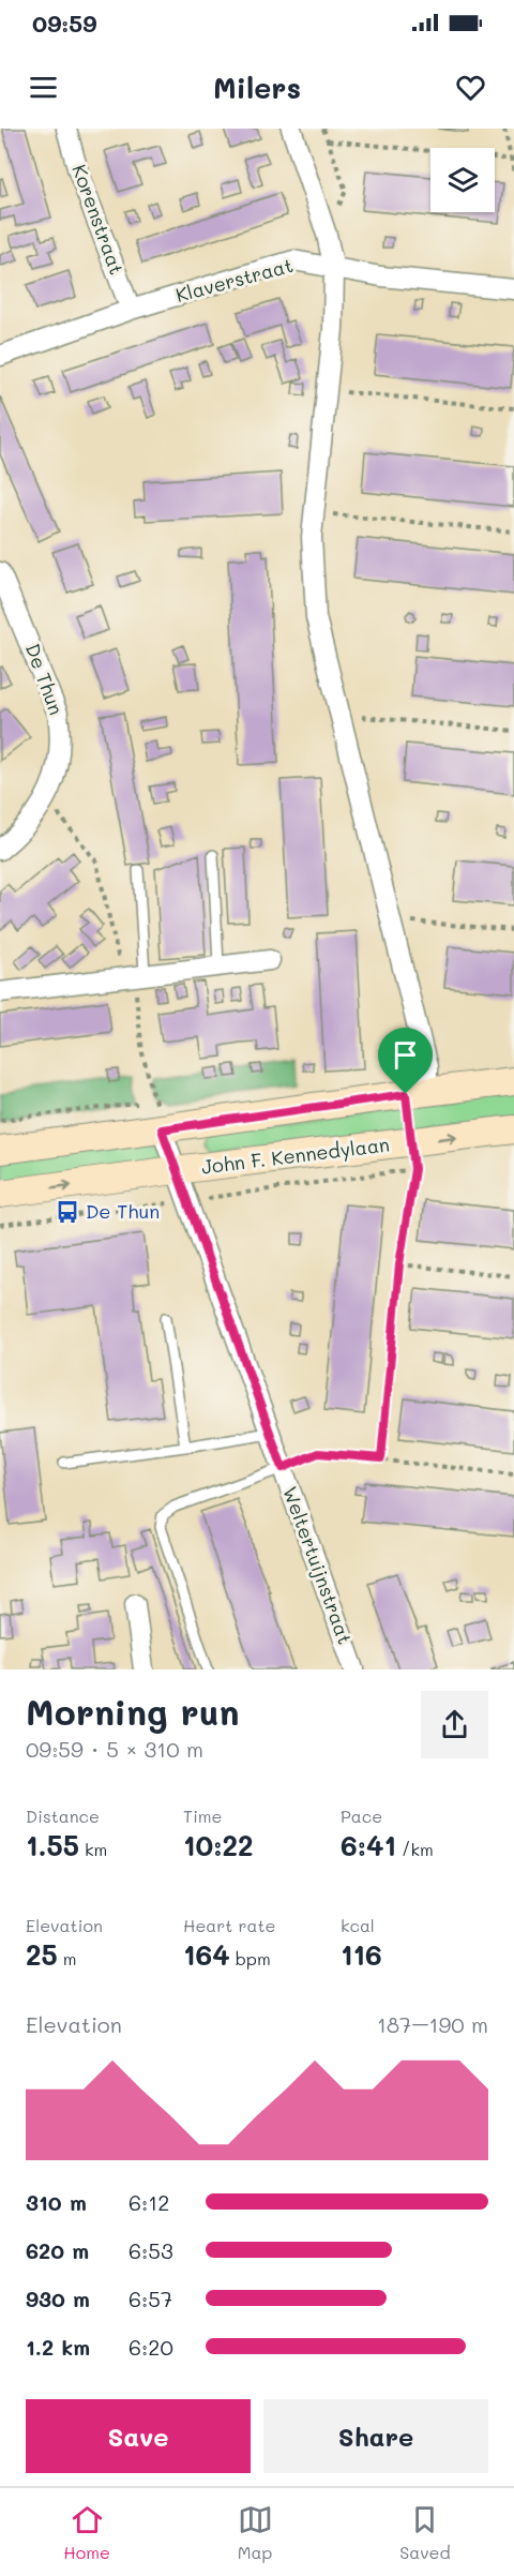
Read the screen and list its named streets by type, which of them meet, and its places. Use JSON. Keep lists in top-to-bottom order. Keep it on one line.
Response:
{"streets":{"street":["Korenstraat","Klaverstraat","De Thun","John F. Kennedylaan","Weltertuijnstraat"]},"crossings":[["Korenstraat","Klaverstraat"],["John F. Kennedylaan","Weltertuijnstraat"]],"places":{"bus stop":["De Thun"]},"page":{"status":"09:59","header":"Milers","heading":["Morning run","09:59 · 5 × 310 m"],"stats":[["Distance","1.55 km"],["Time","10:22"],["Pace","6:41 /km"],["Elevation","25 m"],["Heart rate","164 bpm"],["kcal","116"]],"chart":["Elevation","187–190 m"],"list":[{"name":"310 m","note":"6:12"},{"name":"620 m","note":"6:53"},{"name":"930 m","note":"6:57"},{"name":"1.2 km","note":"6:20"}],"buttons":["Save","Share"],"tabs":["Home","Map","Saved"]}}
